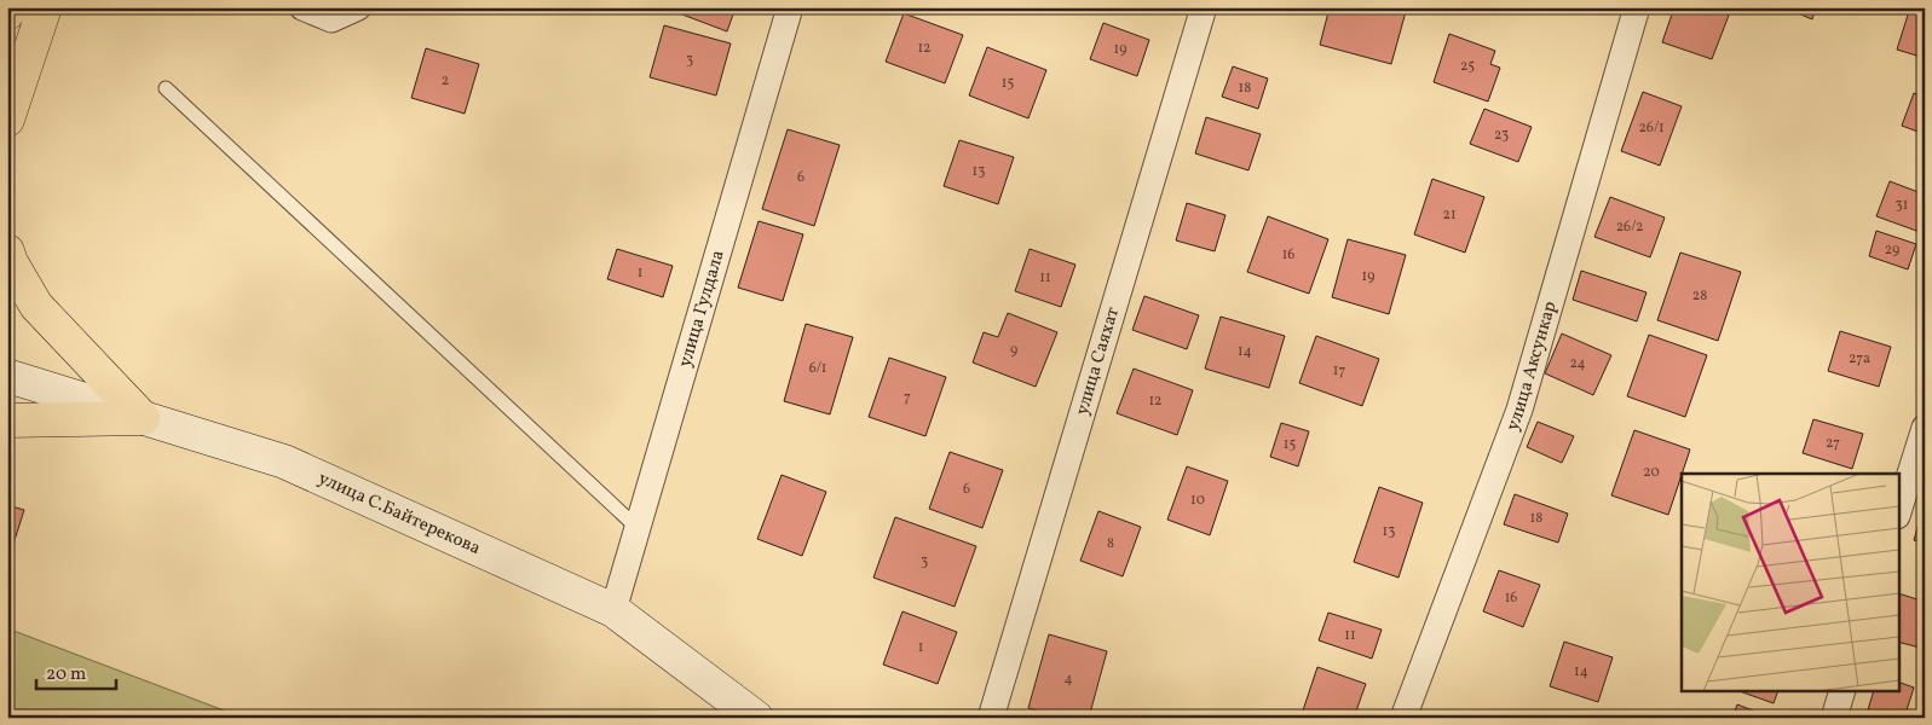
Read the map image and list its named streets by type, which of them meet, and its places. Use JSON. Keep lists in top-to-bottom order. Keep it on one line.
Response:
{"streets":{"main road":["улица С.Байтерекова"],"street":["улица Гулдала","улица Саяхат","улица Аксункар"]},"crossings":[["улица Гулдала","улица С.Байтерекова"]],"house_numbers":["12","19","3","25","2","15","18","26/1","23","13","6","31","21","26/2","29","16","1","19","11","28","9","14","27а","24","6/1","17","7","12","27","15","20","6","10","18","13","8","3","16","11","1","14","4"],"scale_bar":"20 m"}
